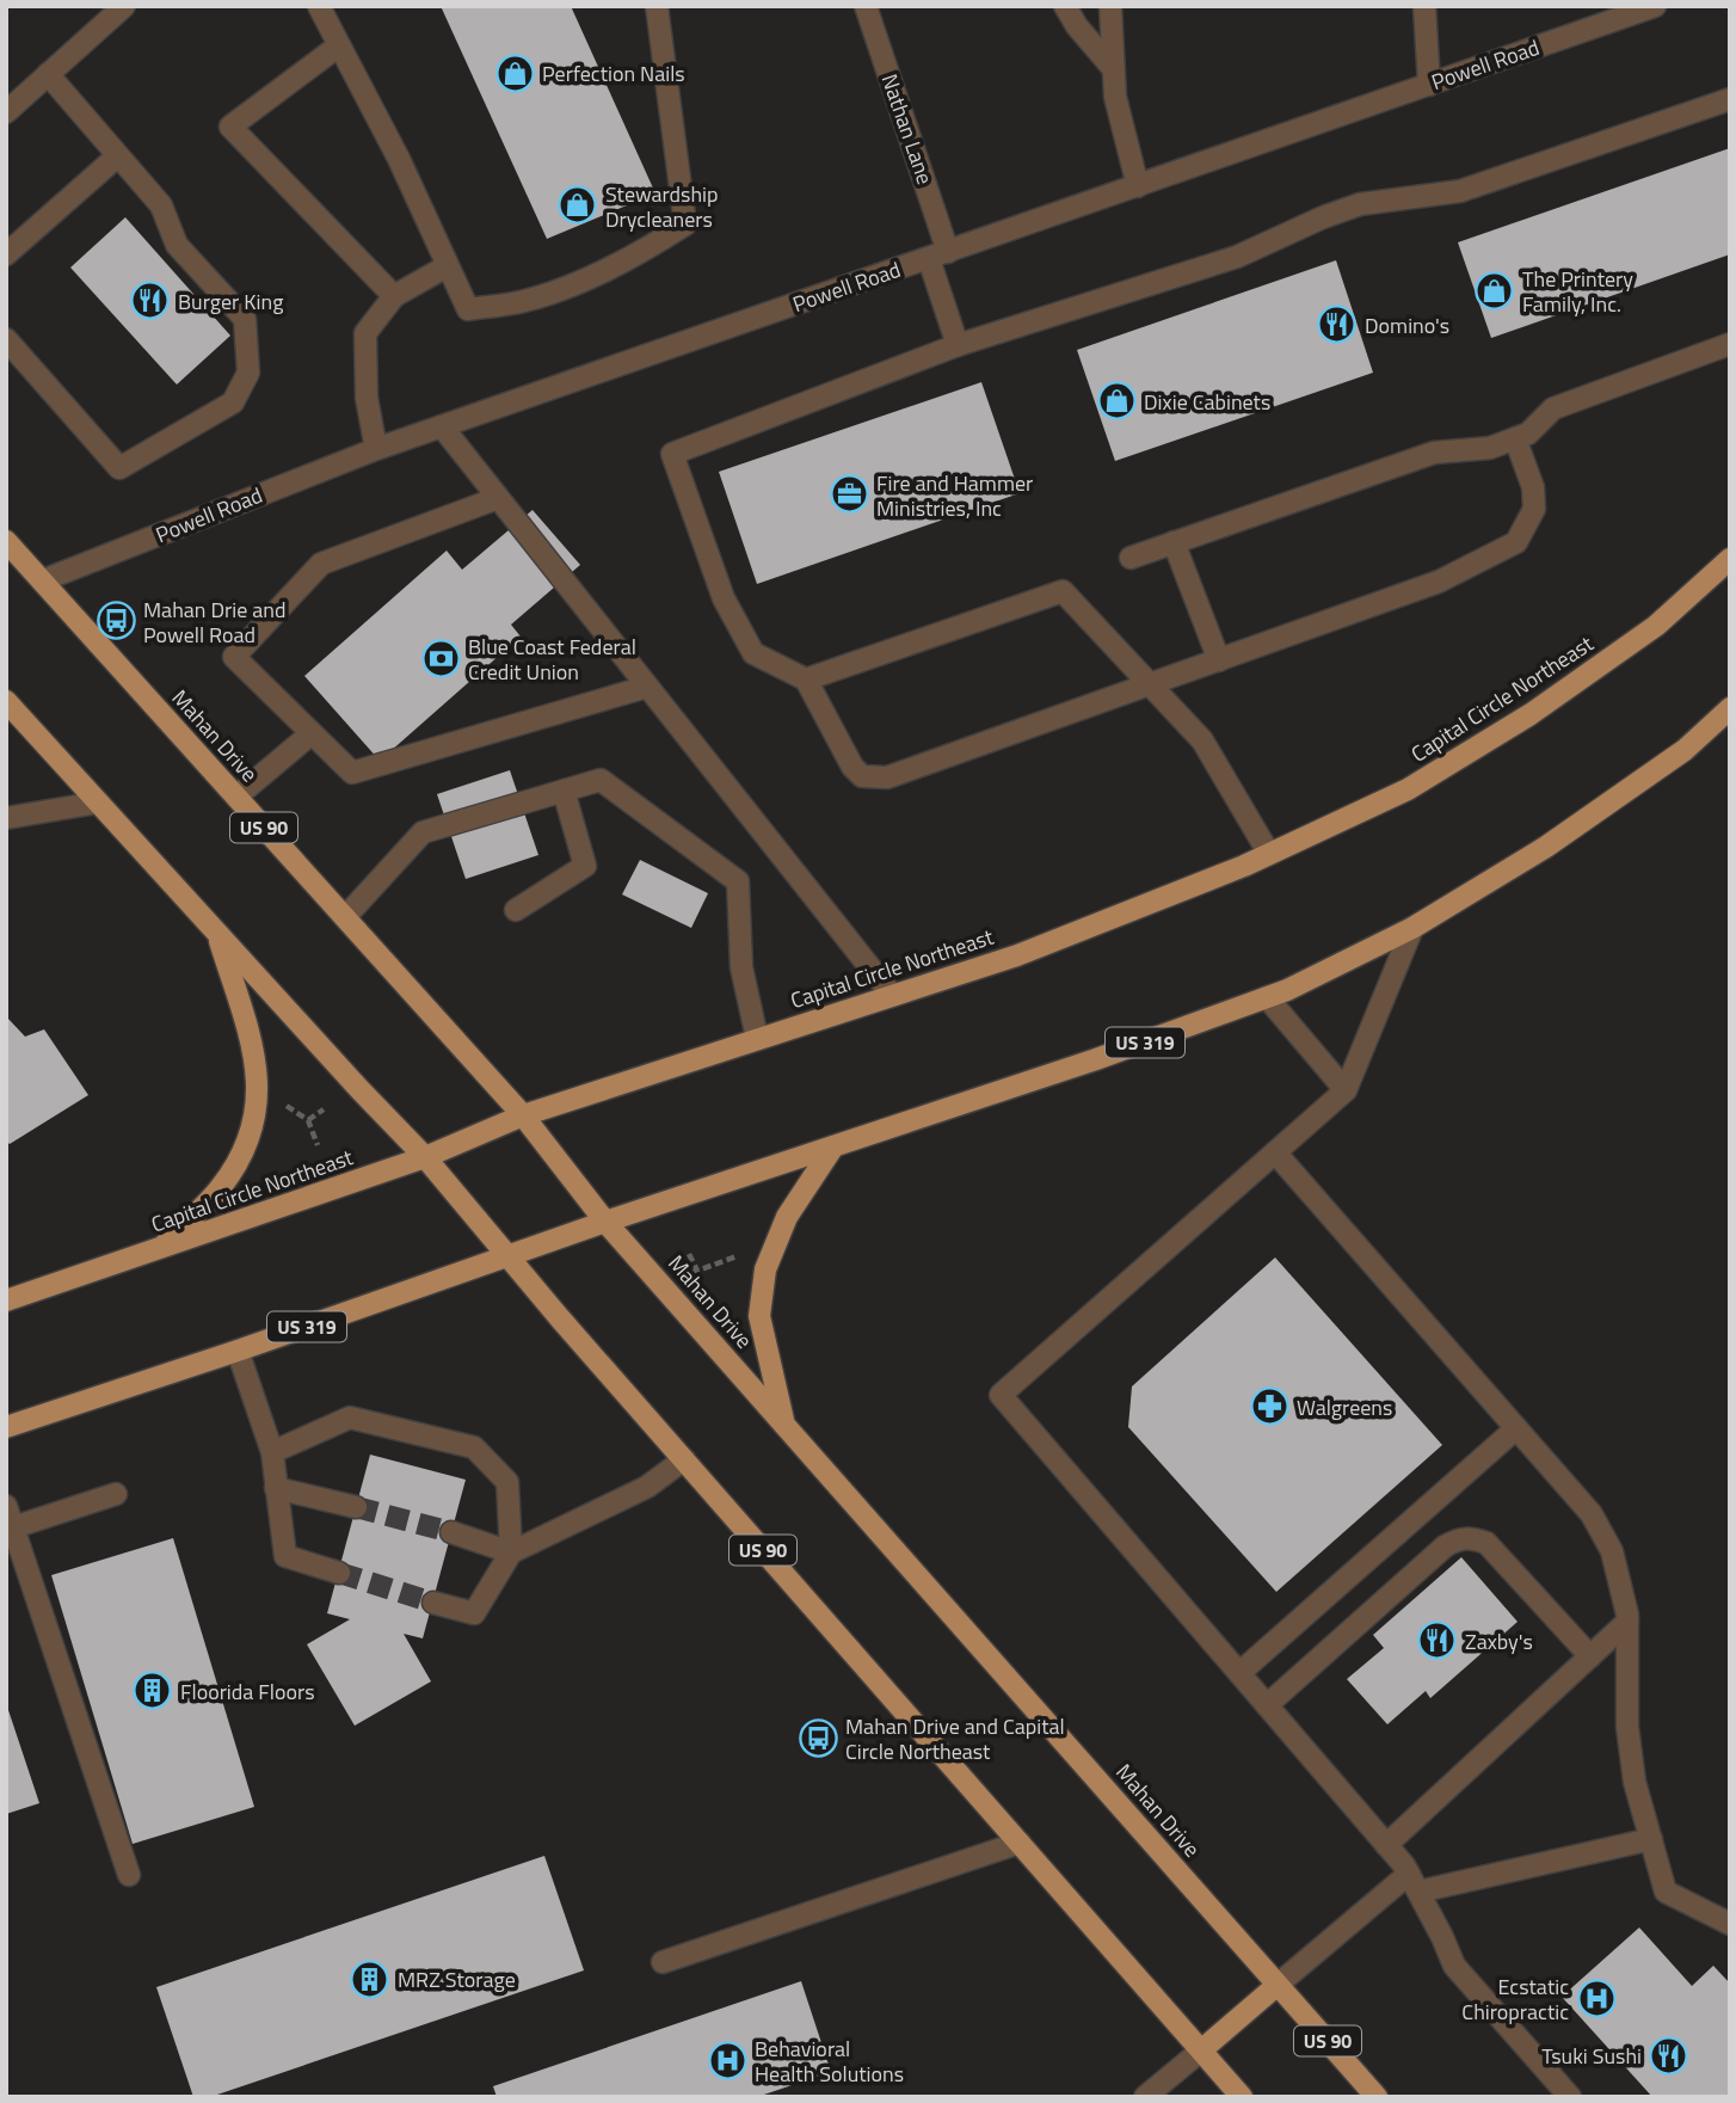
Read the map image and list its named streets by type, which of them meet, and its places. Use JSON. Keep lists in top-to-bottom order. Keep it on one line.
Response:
{"streets":{"main road":["Capital Circle Northeast","Mahan Drive","US 90","US 319"],"street":["Powell Road","Nathan Lane"]},"crossings":[["Powell Road","Nathan Lane"],["Powell Road","Mahan Drive"],["Capital Circle Northeast","Mahan Drive"],["Capital Circle Northeast","US 90"],["Mahan Drive","US 319"],["US 90","US 319"]],"places":{"shop":["Perfection Nails","Stewardship Drycleaners","The Printery Family, Inc.","Dixie Cabinets"],"restaurant":["Burger King","Domino's","Zaxby's","Tsuki Sushi"],"office":["Fire and Hammer Ministries, Inc"],"bus stop":["Mahan Drie and Powell Road","Mahan Drive and Capital Circle Northeast"],"bank":["Blue Coast Federal Credit Union"],"pharmacy":["Walgreens"],"building":["Floorida Floors","MRZ Storage"],"hospital":["Ecstatic Chiropractic","Behavioral Health Solutions"]}}
